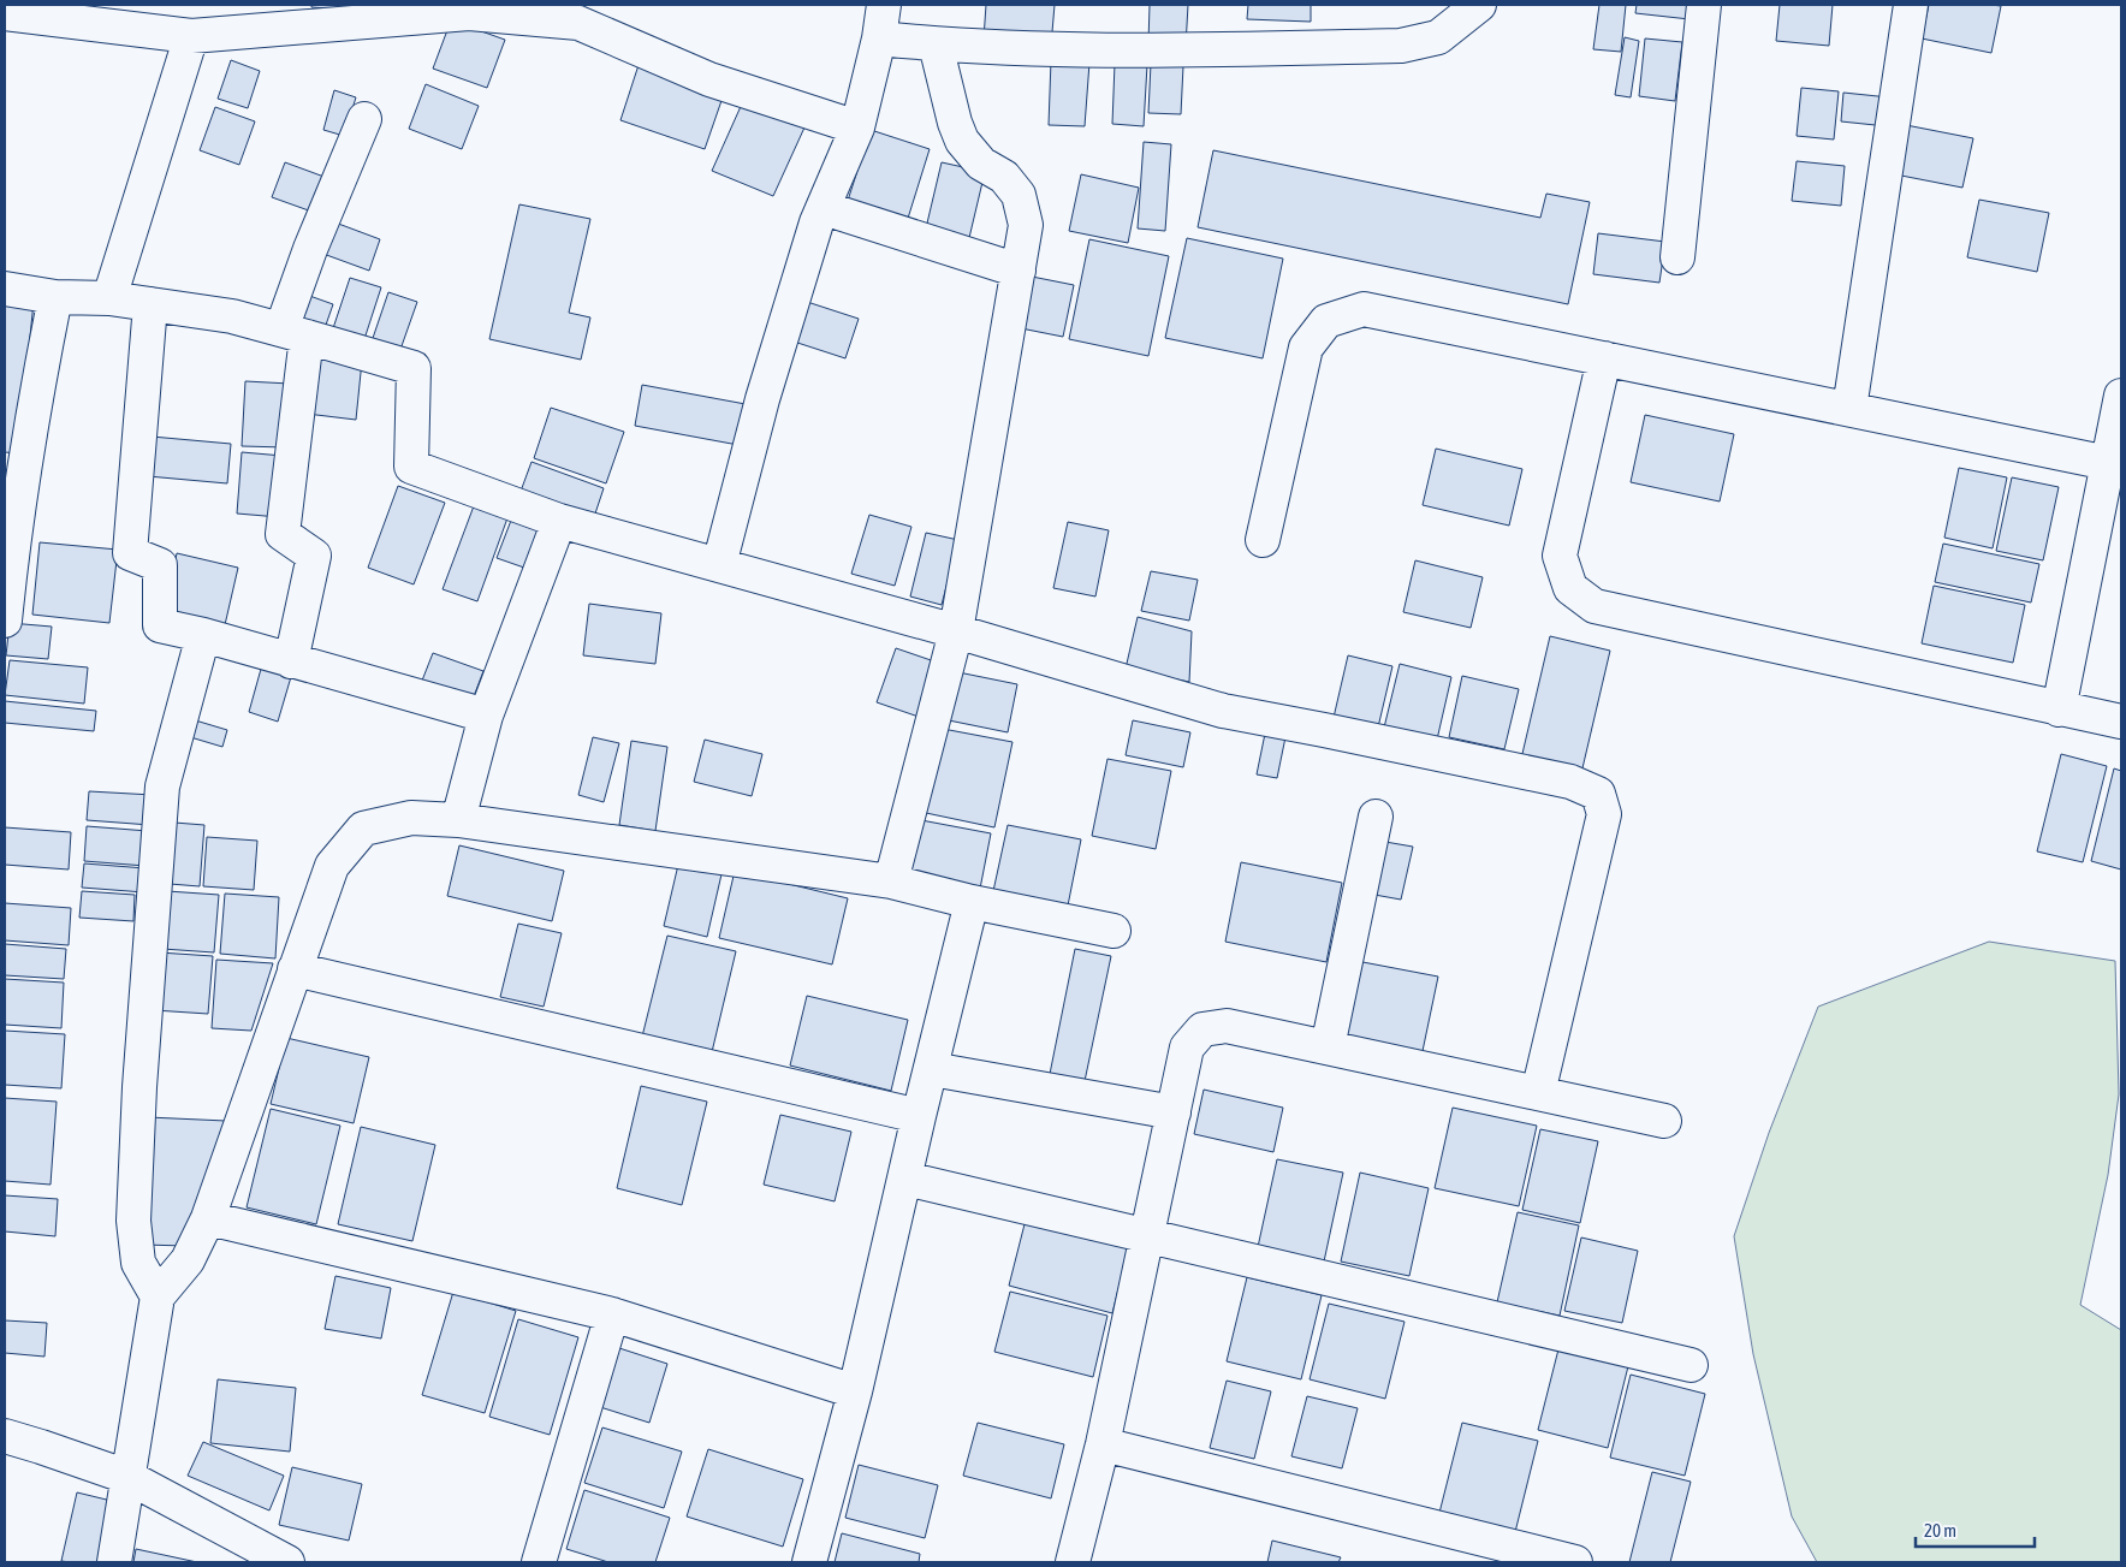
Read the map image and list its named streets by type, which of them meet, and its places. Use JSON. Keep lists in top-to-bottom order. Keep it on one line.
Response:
{"scale_bar":"20 m"}
